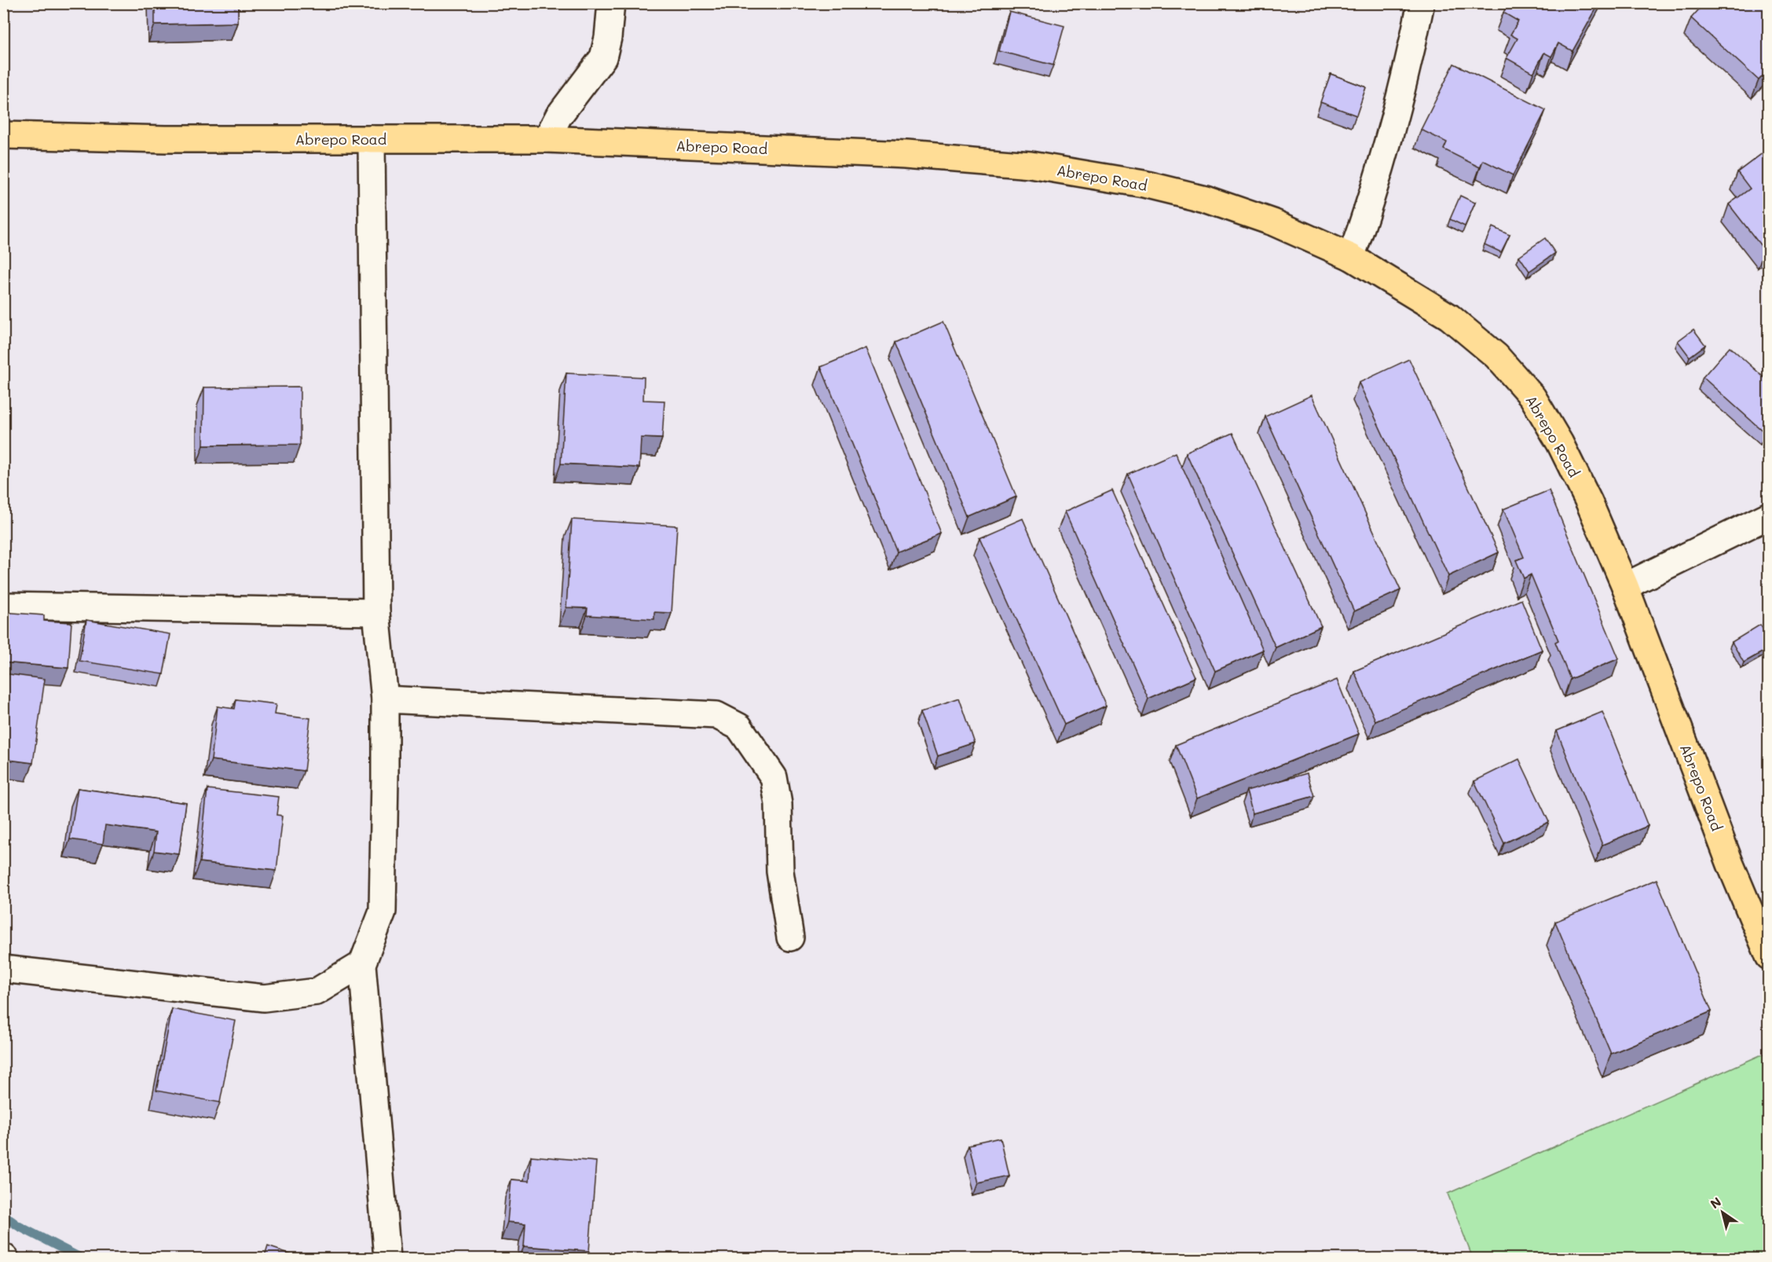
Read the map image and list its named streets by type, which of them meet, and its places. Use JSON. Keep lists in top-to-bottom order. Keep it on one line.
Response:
{"streets":{"main road":["Abrepo Road"]},"north":"top left"}
